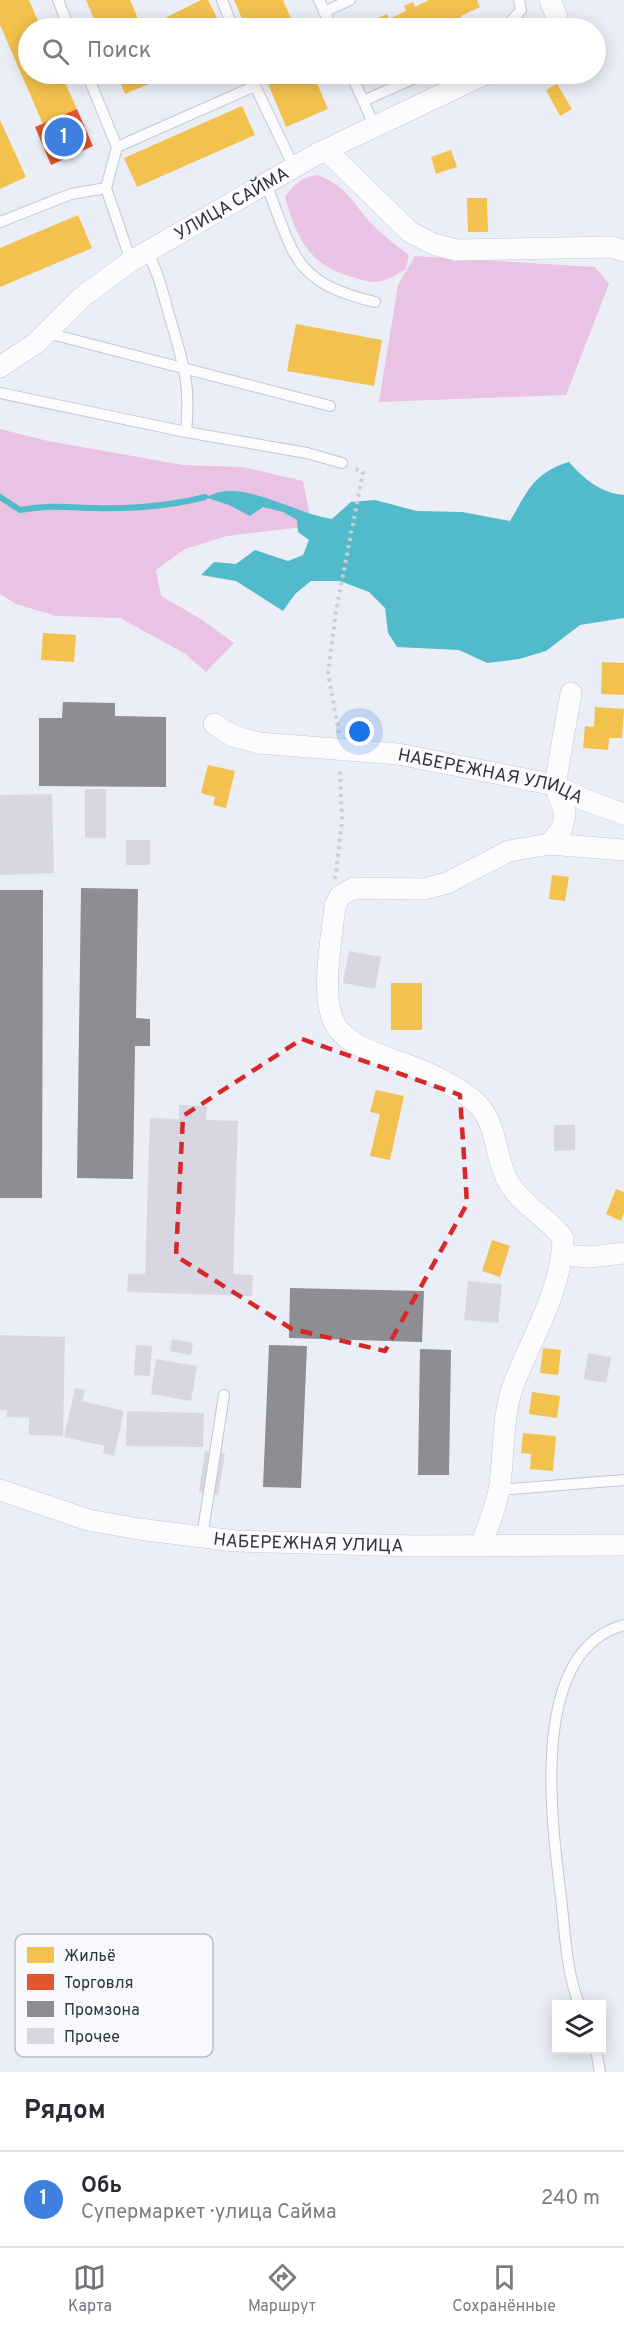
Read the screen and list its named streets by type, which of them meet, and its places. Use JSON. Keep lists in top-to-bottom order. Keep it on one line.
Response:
{"streets":{"street":["УЛИЦА САЙМА","НАБЕРЕЖНАЯ УЛИЦА"]},"legend":["Жильё","Торговля","Промзона","Прочее"],"page":{"search":"Поиск","pins":"1","heading":"Рядом","list":[{"mark":"1","name":"Обь","note":"Супермаркет · улица Сайма","value":"240 m"}],"nav":["Карта","Маршрут","Сохранённые"]}}
